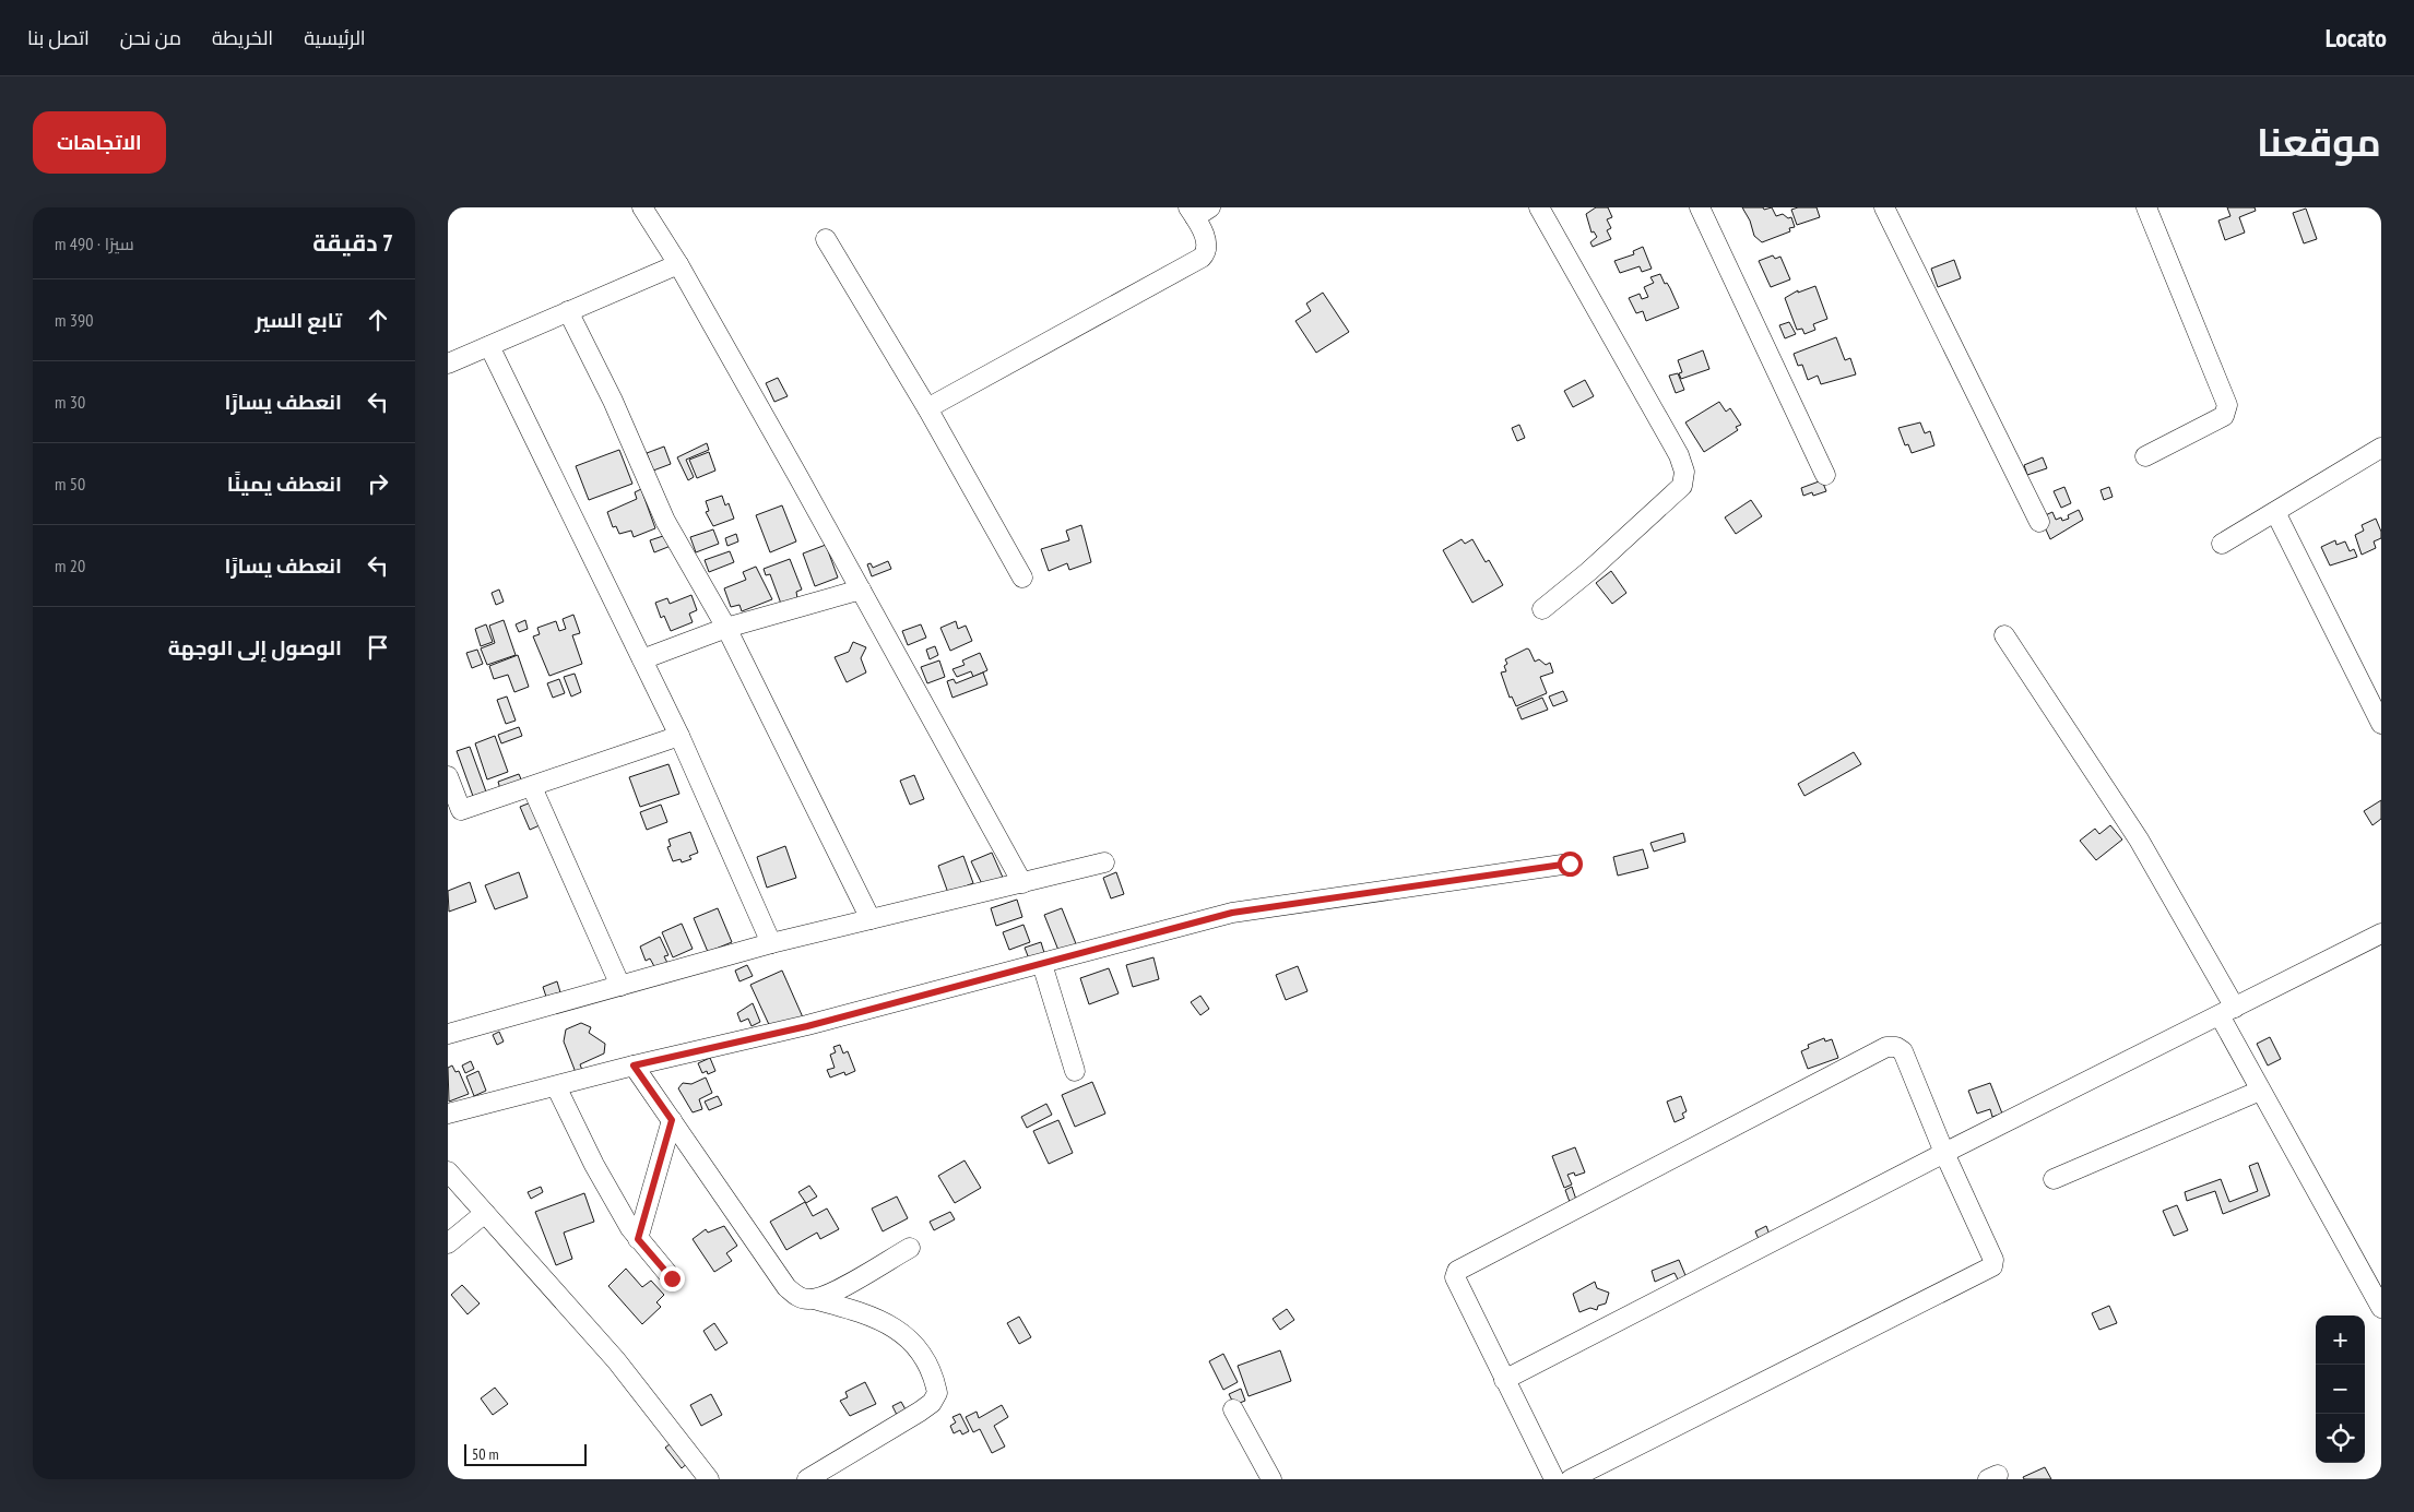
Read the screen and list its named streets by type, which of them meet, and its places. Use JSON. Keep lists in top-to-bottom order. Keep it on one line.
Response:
{"scale_bar":"50 m","page":{"header":"Locato","nav":["الرئيسية","الخريطة","من نحن","اتصل بنا"],"title":"موقعنا","buttons":"الاتجاهات","heading":["7 دقيقة","سيرًا · 490 m"],"list":[["تابع السير","390 m"],["انعطف يسارًا","30 m"],["انعطف يمينًا","50 m"],["انعطف يسارًا","20 m"],"الوصول إلى الوجهة"],"map_buttons":["+","−"],"scale":"50 m"}}
